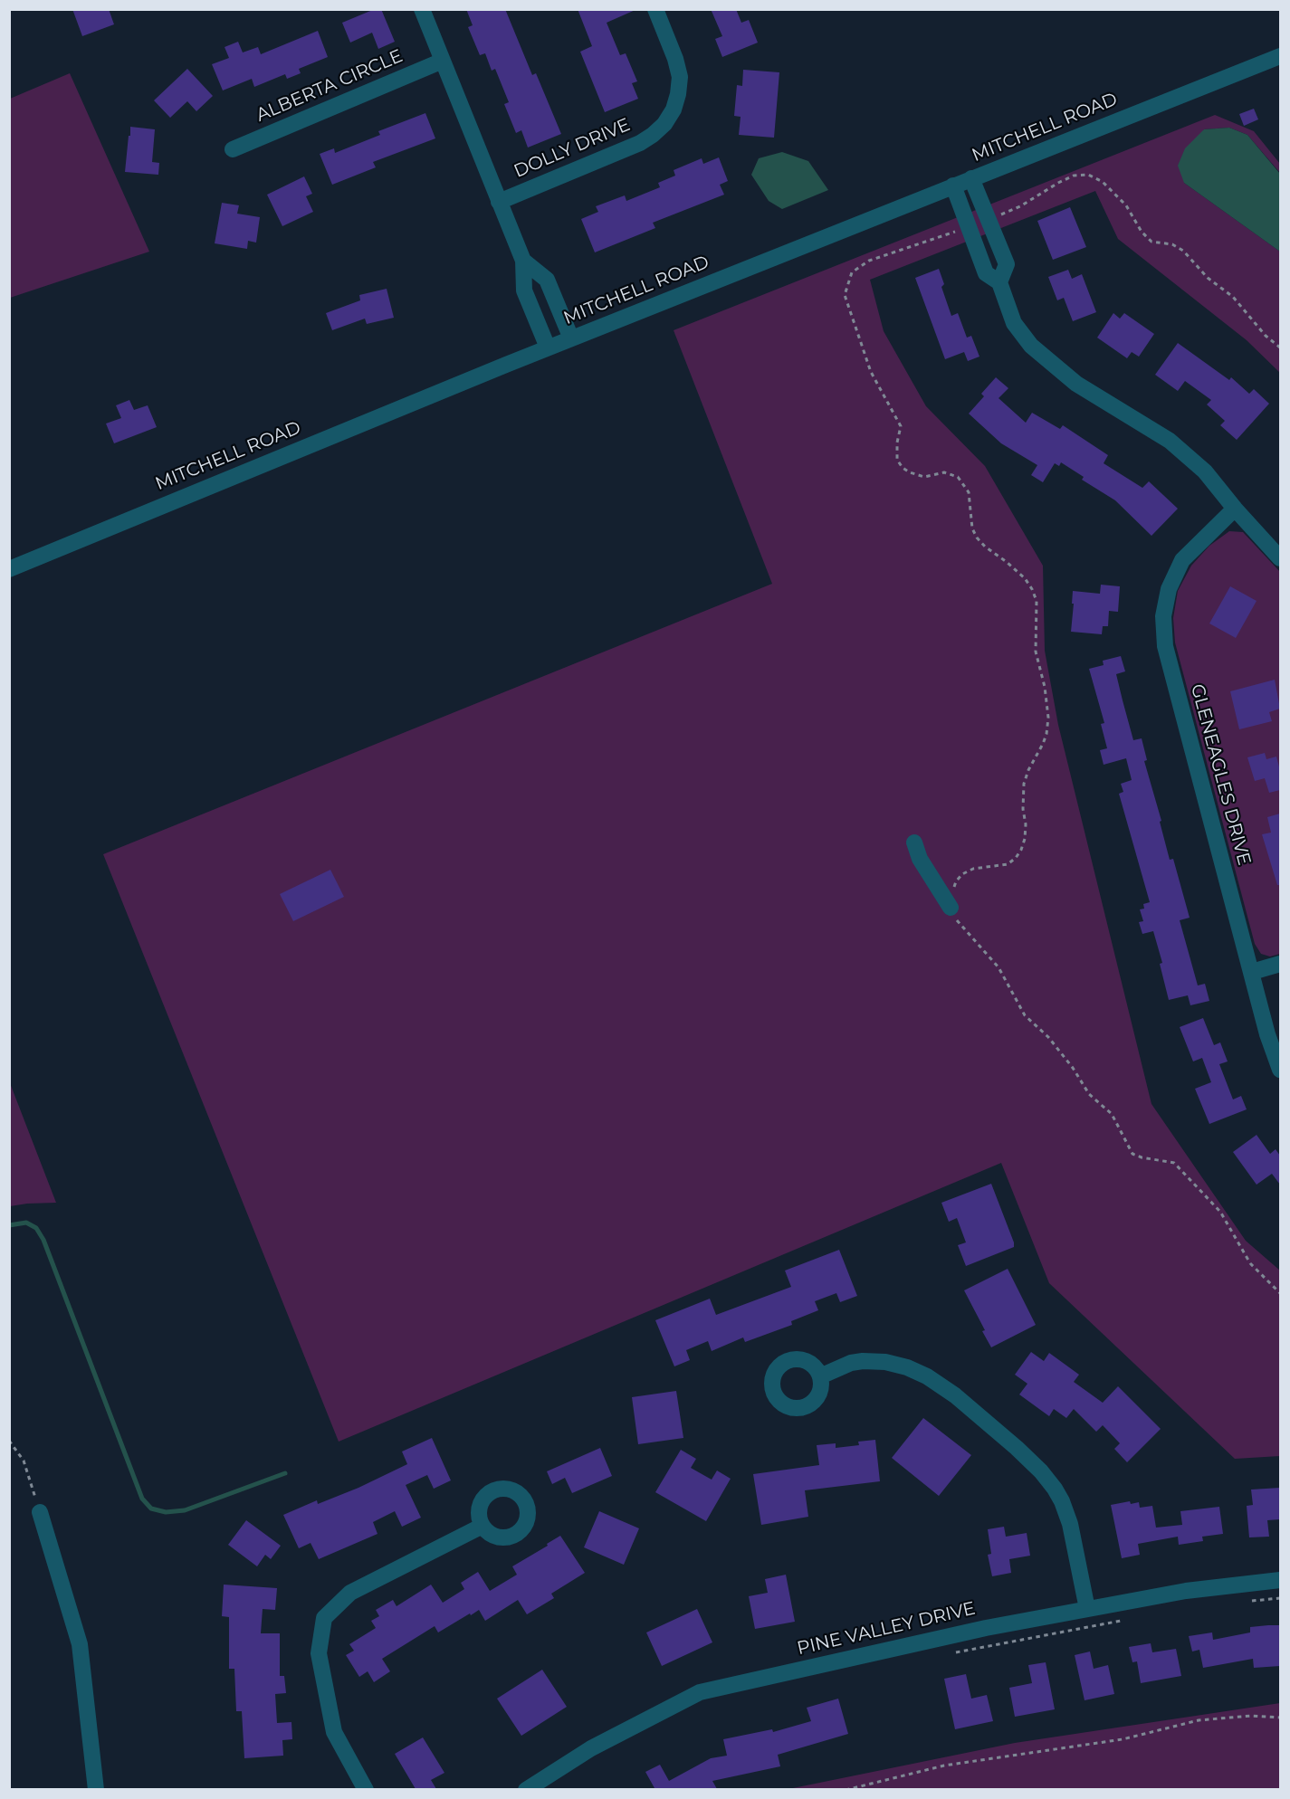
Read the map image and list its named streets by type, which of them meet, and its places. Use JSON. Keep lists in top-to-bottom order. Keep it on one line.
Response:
{"streets":{"street":["ALBERTA CIRCLE","MITCHELL ROAD","DOLLY DRIVE","GLENEAGLES DRIVE","PINE VALLEY DRIVE"]}}
